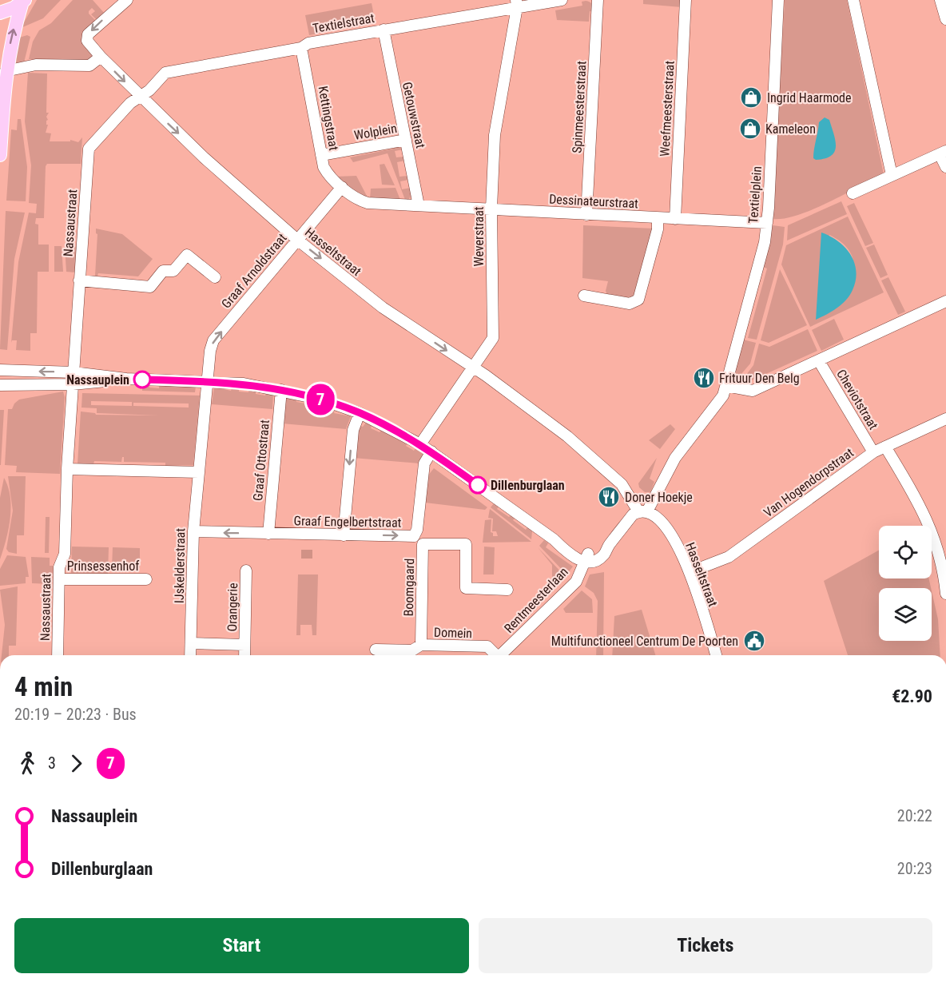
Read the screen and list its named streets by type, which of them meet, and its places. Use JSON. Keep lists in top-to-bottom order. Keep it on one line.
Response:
{"streets":{"street":["Textielstraat","Spinmeesterstraat","Weefmeesterstraat","Getouwstraat","Kettingstraat","Wolplein","Textielplein","Dessinateurstraat","Nassaustraat","Weverstraat","Hasseltstraat","Graaf Arnoldstraat","Cheviotstraat","Graaf Ottostraat","Van Hogendorpstraat","Graaf Engelbertstraat","Prinsessenhof","IJskelderstraat","Boomgaard","Rentmeesterlaan","Orangerie","Domein"]},"crossings":[["Textielstraat","Getouwstraat"],["Textielstraat","Kettingstraat"],["Textielstraat","Nassaustraat"],["Textielstraat","Weverstraat"],["Textielstraat","Hasseltstraat"],["Spinmeesterstraat","Dessinateurstraat"],["Weefmeesterstraat","Dessinateurstraat"],["Getouwstraat","Wolplein"],["Getouwstraat","Dessinateurstraat"],["Kettingstraat","Wolplein"],["Kettingstraat","Graaf Arnoldstraat"],["Textielplein","Dessinateurstraat"],["Textielplein","Hasseltstraat"],["Textielplein","Rentmeesterlaan"],["Dessinateurstraat","Weverstraat"],["Nassaustraat","Hasseltstraat"],["Nassaustraat","Prinsessenhof"],["Weverstraat","Hasseltstraat"],["Hasseltstraat","Graaf Arnoldstraat"],["Hasseltstraat","Van Hogendorpstraat"],["Cheviotstraat","Van Hogendorpstraat"],["Graaf Ottostraat","Graaf Engelbertstraat"],["Graaf Engelbertstraat","IJskelderstraat"],["IJskelderstraat","Orangerie"],["Boomgaard","Domein"]],"one_way":["Hasseltstraat","Graaf Arnoldstraat"],"places":{"shop":["Ingrid Haarmode","Kameleon"],"restaurant":["Frituur Den Belg","Doner Hoekje"],"other":["Nassauplein","Dillenburglaan"],"public building":["Multifunctioneel Centrum De Poorten"]},"lines":["bus line 7"],"page":{"on_map":"7","heading":["4 min","20:19 – 20:23 · Bus","€2.90"],"legs":["3","7"],"list":[{"name":"Nassauplein","value":"20:22"},{"name":"Dillenburglaan","value":"20:23"}],"buttons":["Start","Tickets"]}}
